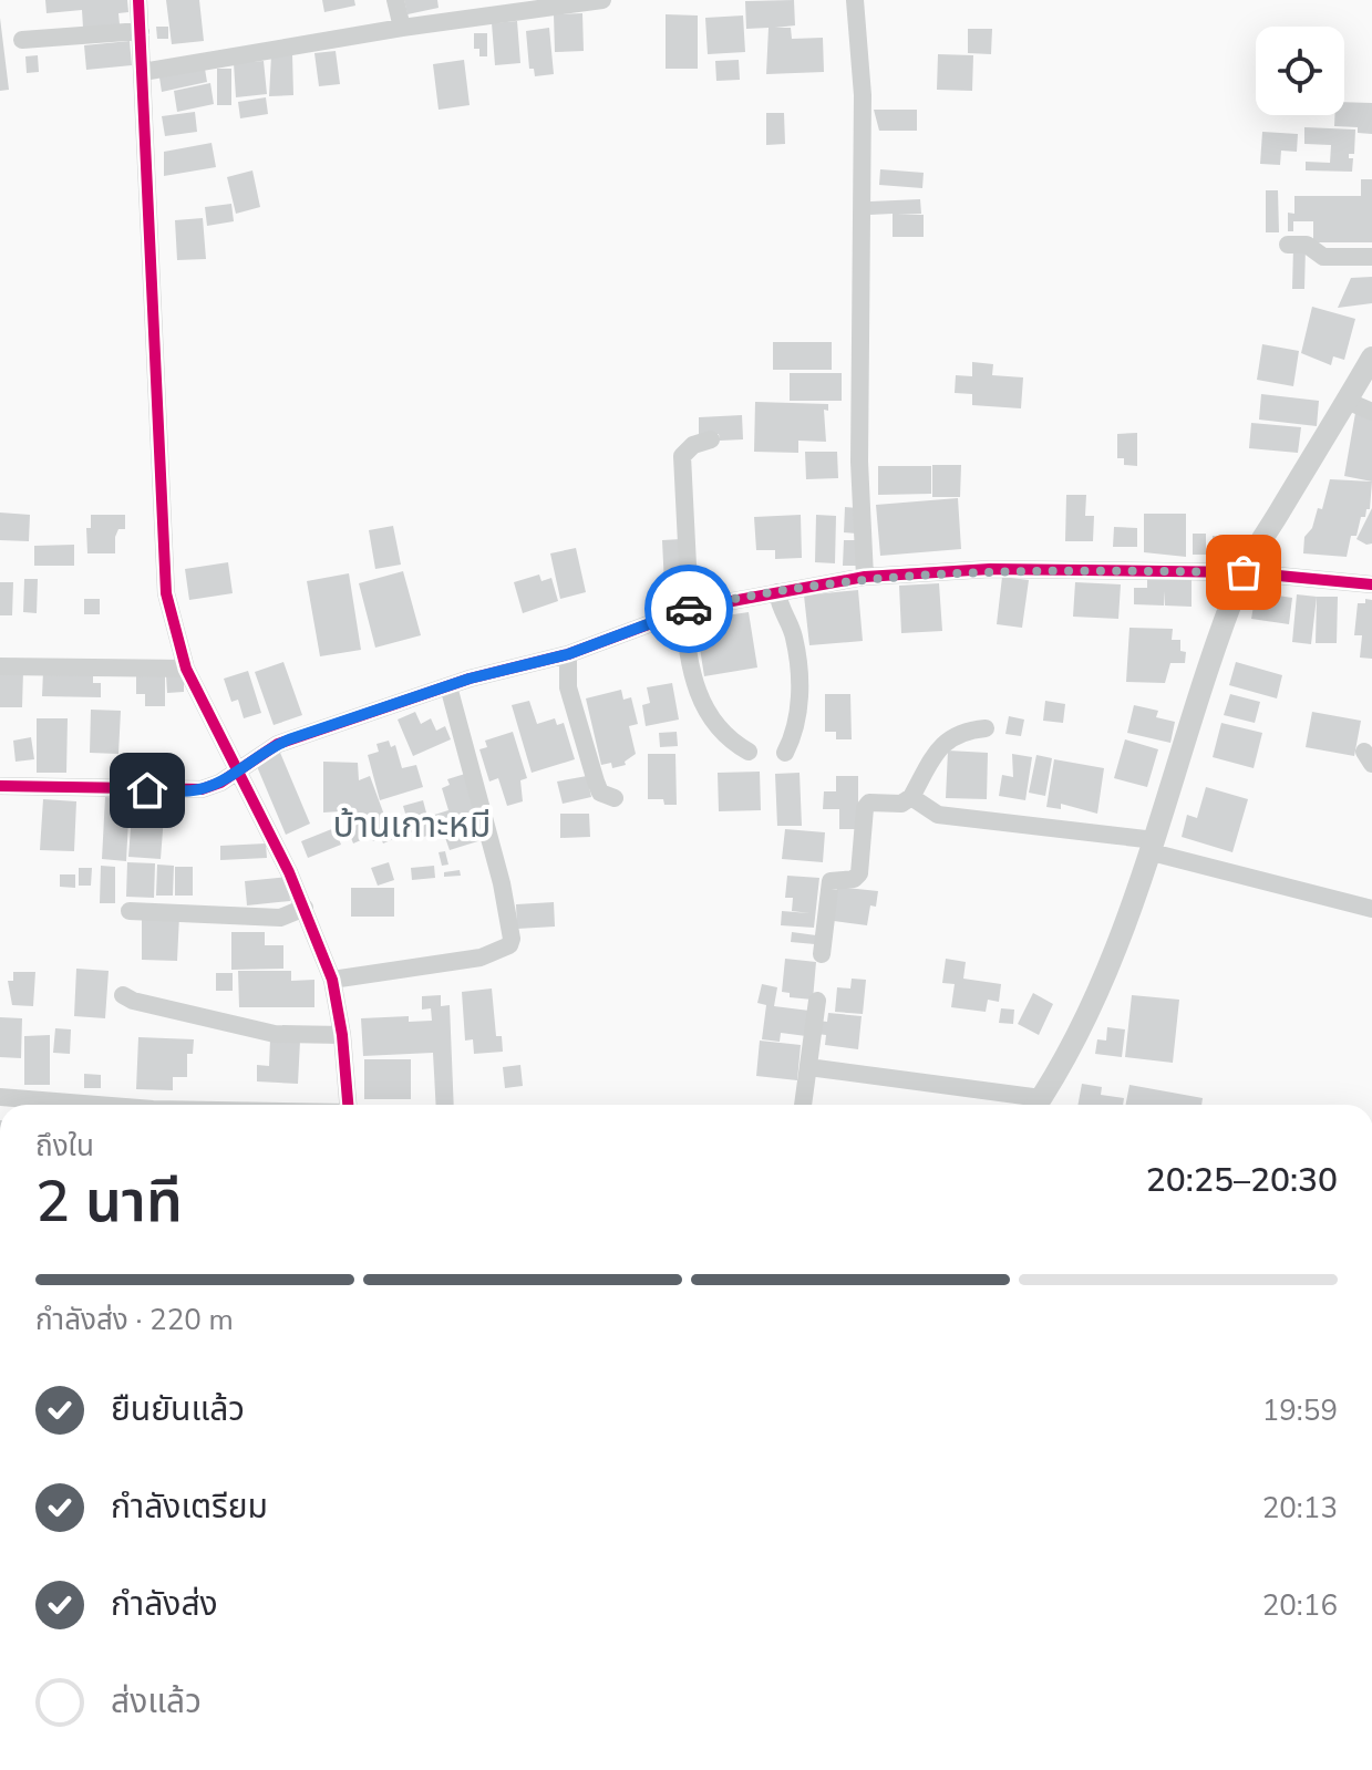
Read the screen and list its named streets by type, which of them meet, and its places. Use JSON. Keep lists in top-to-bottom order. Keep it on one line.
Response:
{"districts":["บ้านเกาะหมี"],"page":{"heading":["2 นาที","ถึงใน","20:25–20:30"],"bar":"กำลังส่ง · 220 m","list":[["ยืนยันแล้ว","19:59"],["กำลังเตรียม","20:13"],["กำลังส่ง","20:16"],"ส่งแล้ว"]}}
